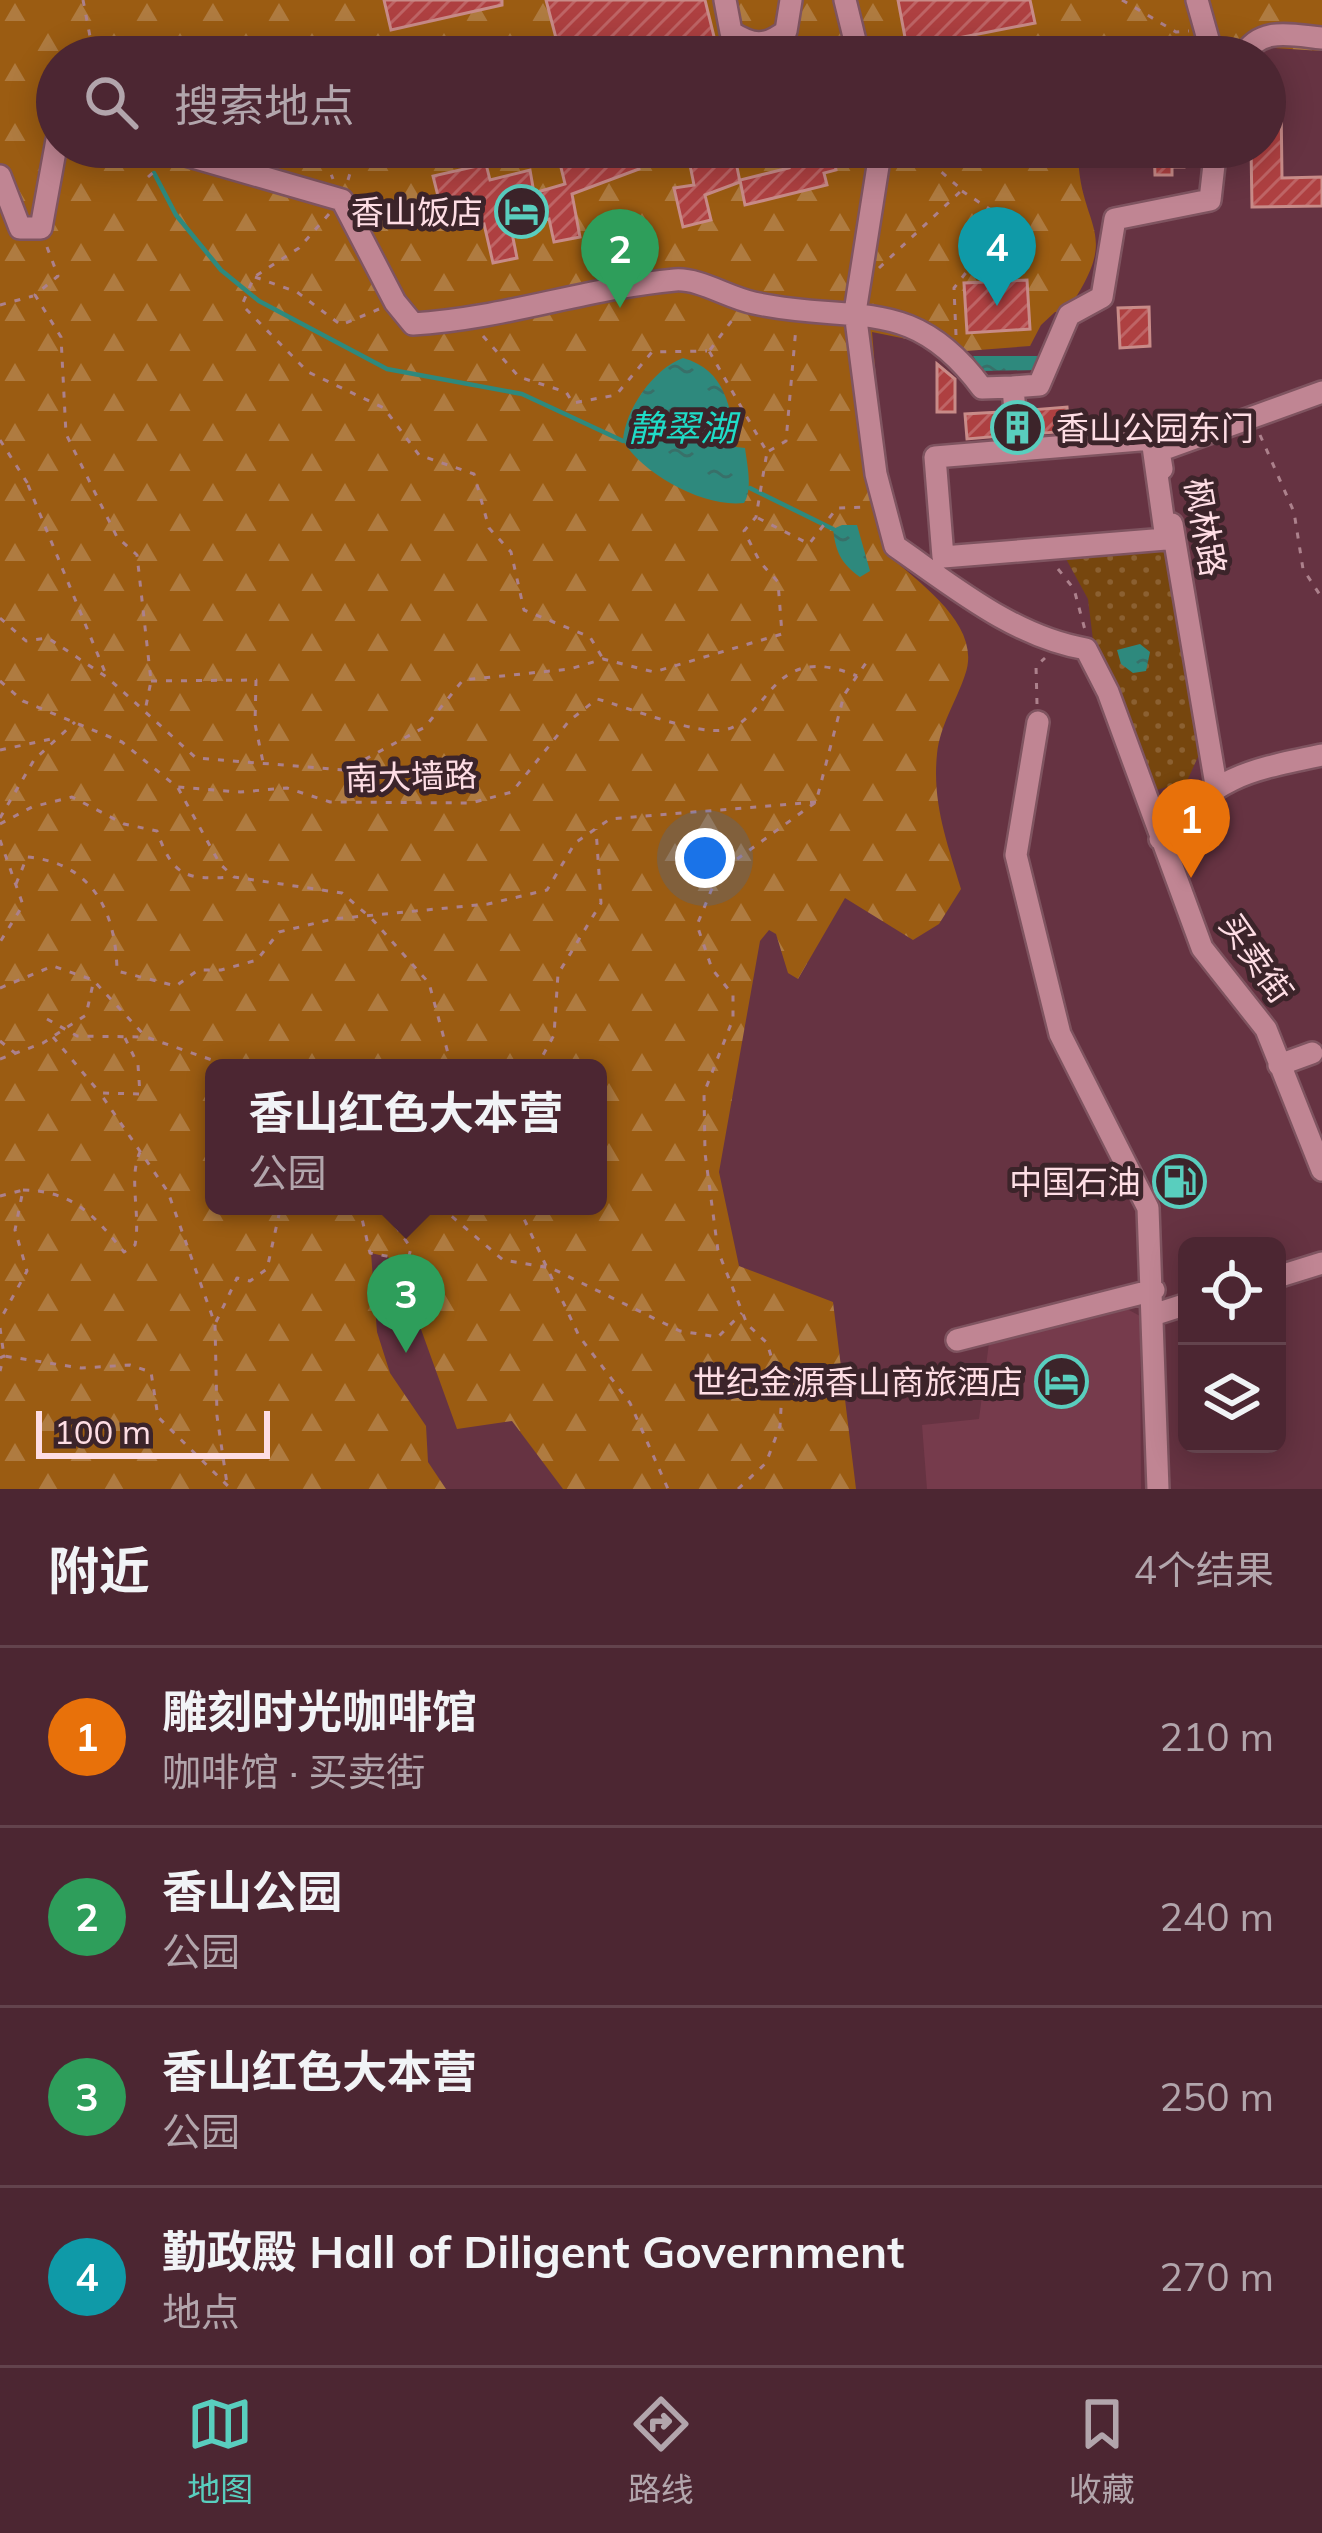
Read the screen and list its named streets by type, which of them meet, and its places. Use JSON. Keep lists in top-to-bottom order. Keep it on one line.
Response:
{"streets":{"street":["枫林路","买卖街"],"path":["南大墙路"]},"water":["静翠湖"],"places":{"hotel":["香山饭店","世纪金源香山商旅酒店"],"building":["香山公园东门"],"fuel station":["中国石油"]},"scale_bar":"100 m","page":{"search":"搜索地点","pins":["4","2","1","3"],"popup":["香山红色大本营","公园"],"scale":"100 m","heading":["附近","4个结果"],"list":[{"mark":"1","name":"雕刻时光咖啡馆","note":"咖啡馆 · 买卖街","value":"210 m"},{"mark":"2","name":"香山公园","note":"公园","value":"240 m"},{"mark":"3","name":"香山红色大本营","note":"公园","value":"250 m"},{"mark":"4","name":"勤政殿 Hall of Diligent Government","note":"地点","value":"270 m"}],"nav":["地图","路线","收藏"]}}
